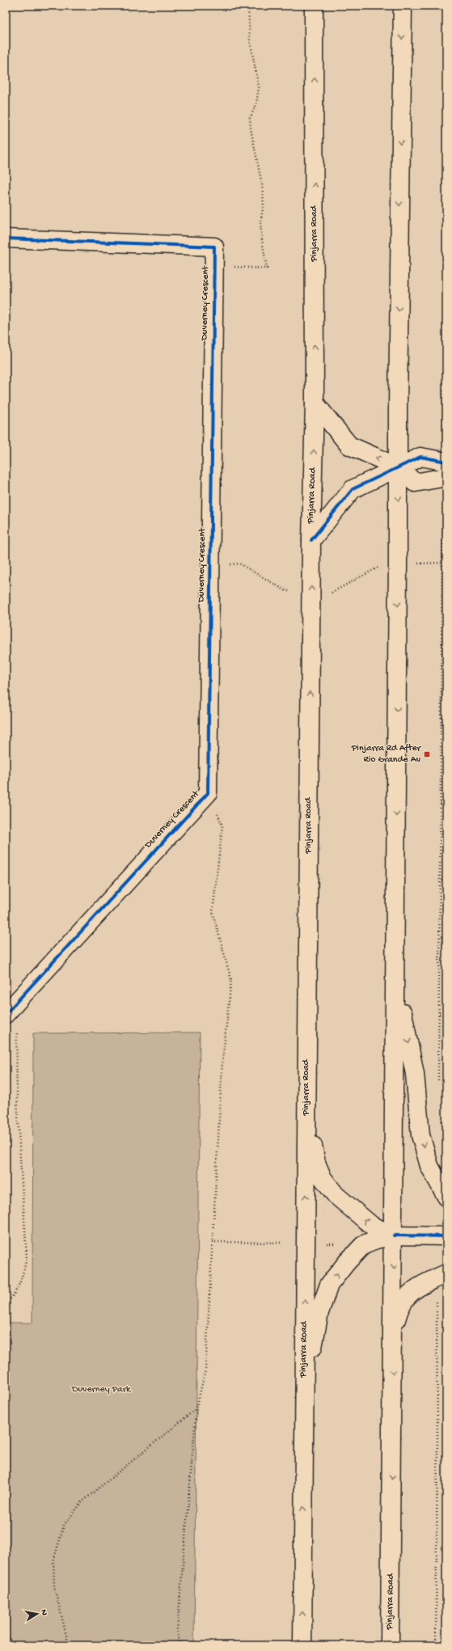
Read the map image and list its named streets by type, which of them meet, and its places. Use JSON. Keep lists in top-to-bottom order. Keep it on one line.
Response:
{"streets":{"main road":["Pinjarra Road","Duverney Crescent"]},"parks":["Duverney Park"],"places":{"transit":["Pinjarra Rd After Rio Grande Av"]},"north":"right"}
